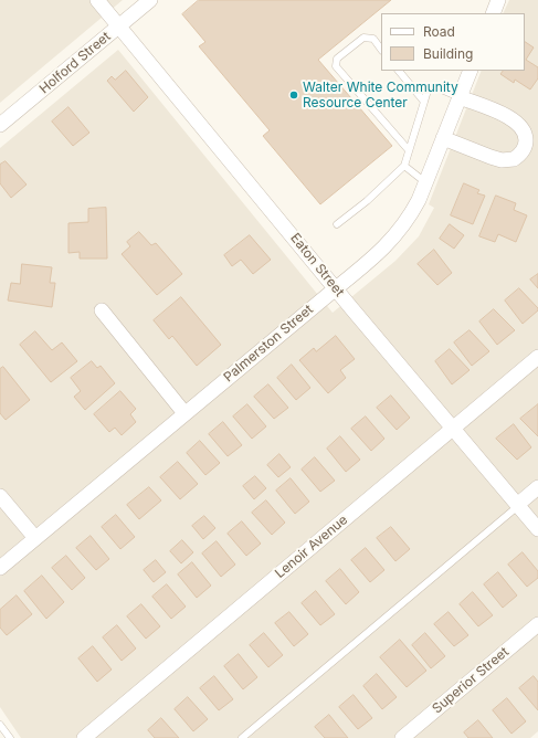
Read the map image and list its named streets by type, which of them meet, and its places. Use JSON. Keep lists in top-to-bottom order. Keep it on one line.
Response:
{"streets":{"street":["Holford Street","Eaton Street","Palmerston Street","Lenoir Avenue","Superior Street"]},"crossings":[["Holford Street","Eaton Street"],["Eaton Street","Palmerston Street"],["Eaton Street","Lenoir Avenue"]],"places":["Walter White Community Resource Center"],"legend":["Road","Building"]}
